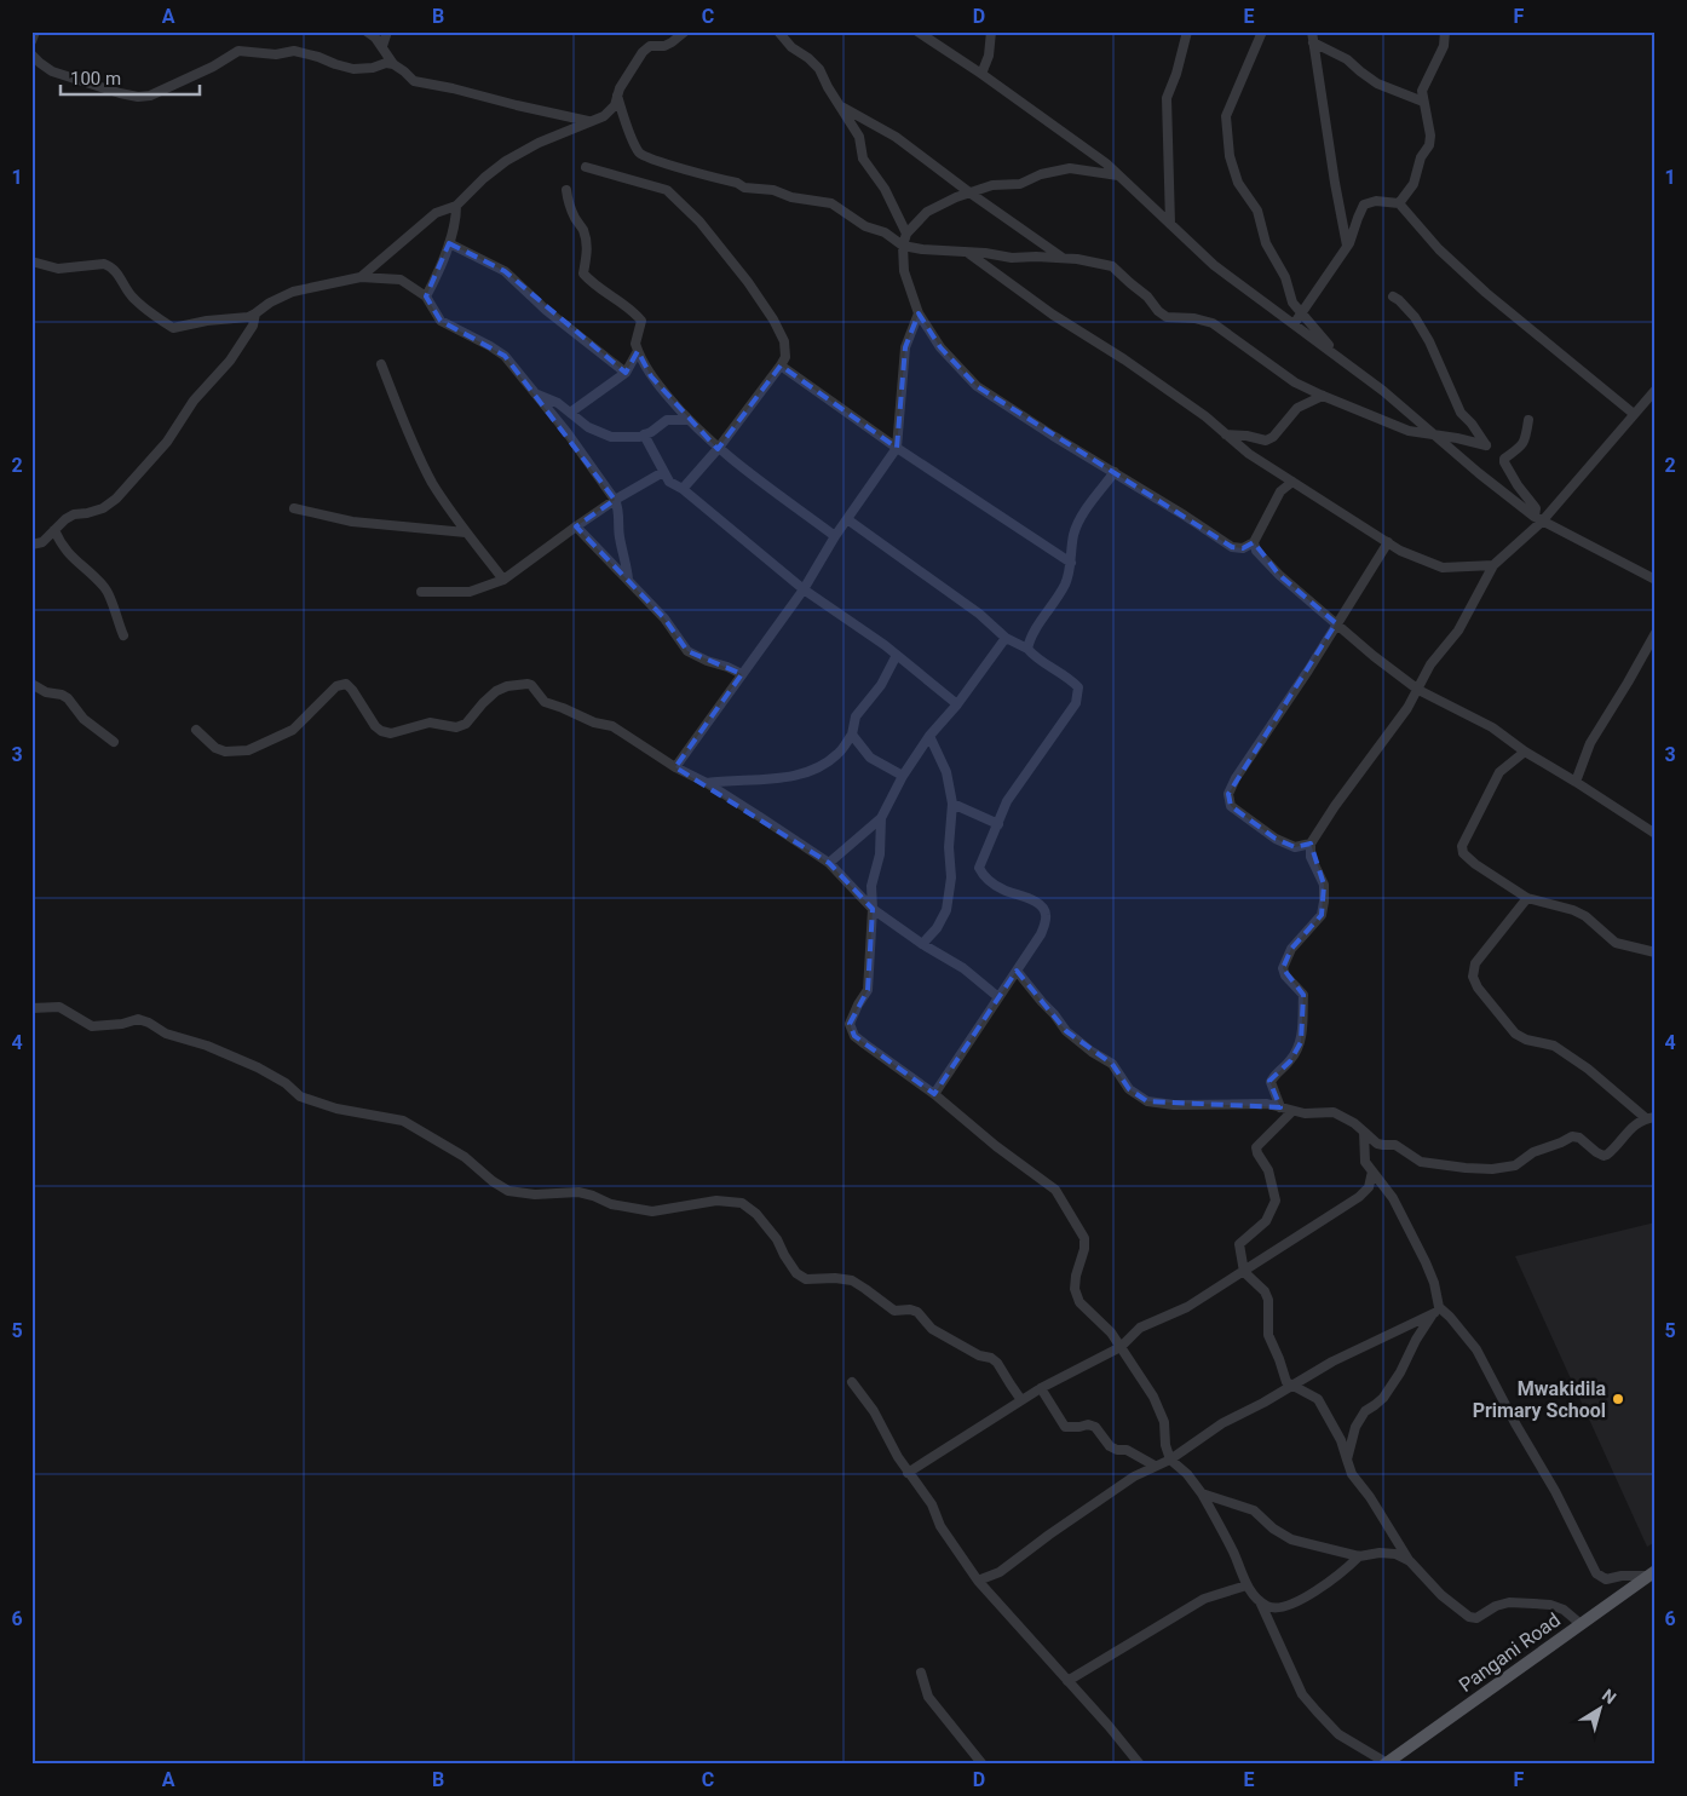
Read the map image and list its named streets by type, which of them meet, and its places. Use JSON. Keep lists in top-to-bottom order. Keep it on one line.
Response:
{"streets":{"main road":["Pangani Road"]},"places":["Mwakidila Primary School"],"scale_bar":"100 m","north":"top right","grid":{"columns":["A","B","C","D","E","F"],"rows":["1","2","3","4","5","6"]}}
